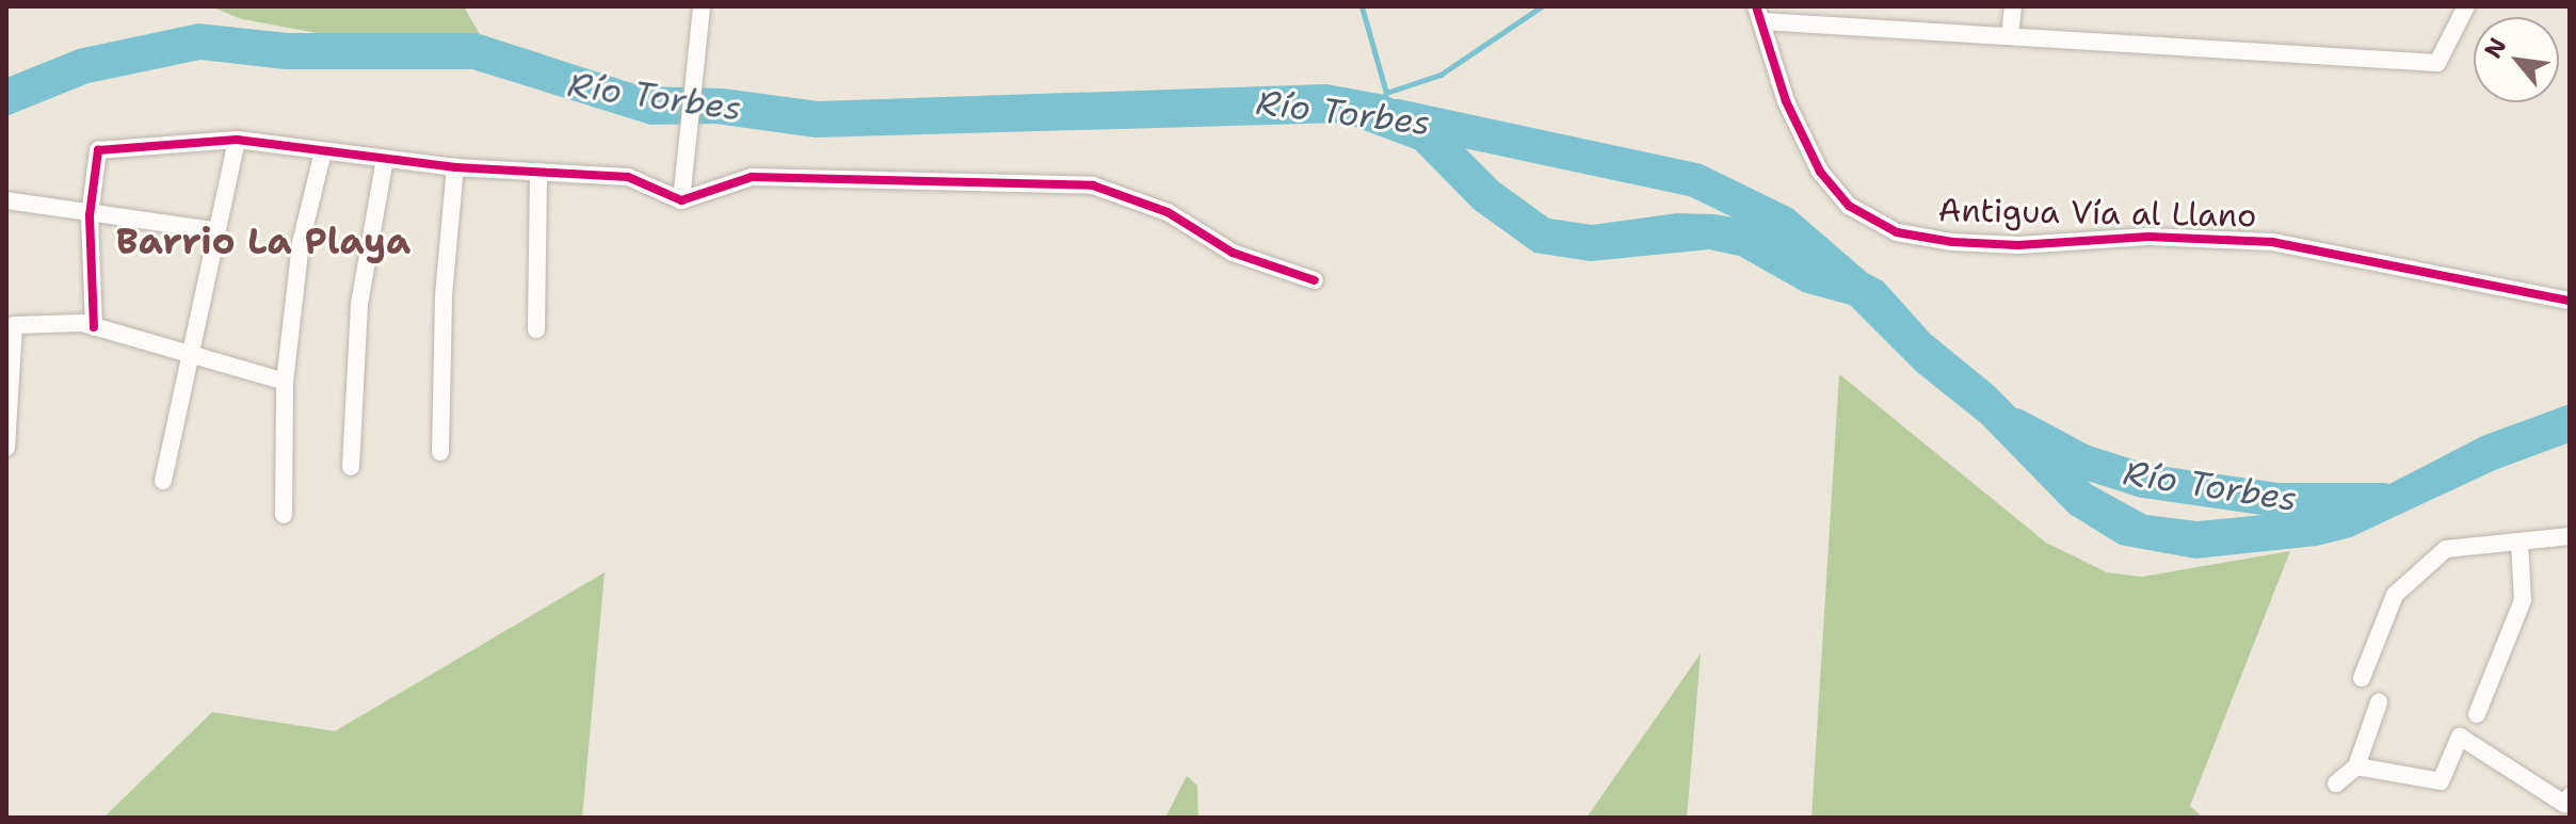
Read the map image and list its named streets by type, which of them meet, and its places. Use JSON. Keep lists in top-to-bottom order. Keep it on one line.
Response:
{"streets":{"street":["Antigua Vía al Llano"]},"districts":["Barrio La Playa"],"water":["Río Torbes"],"north":"top left"}
